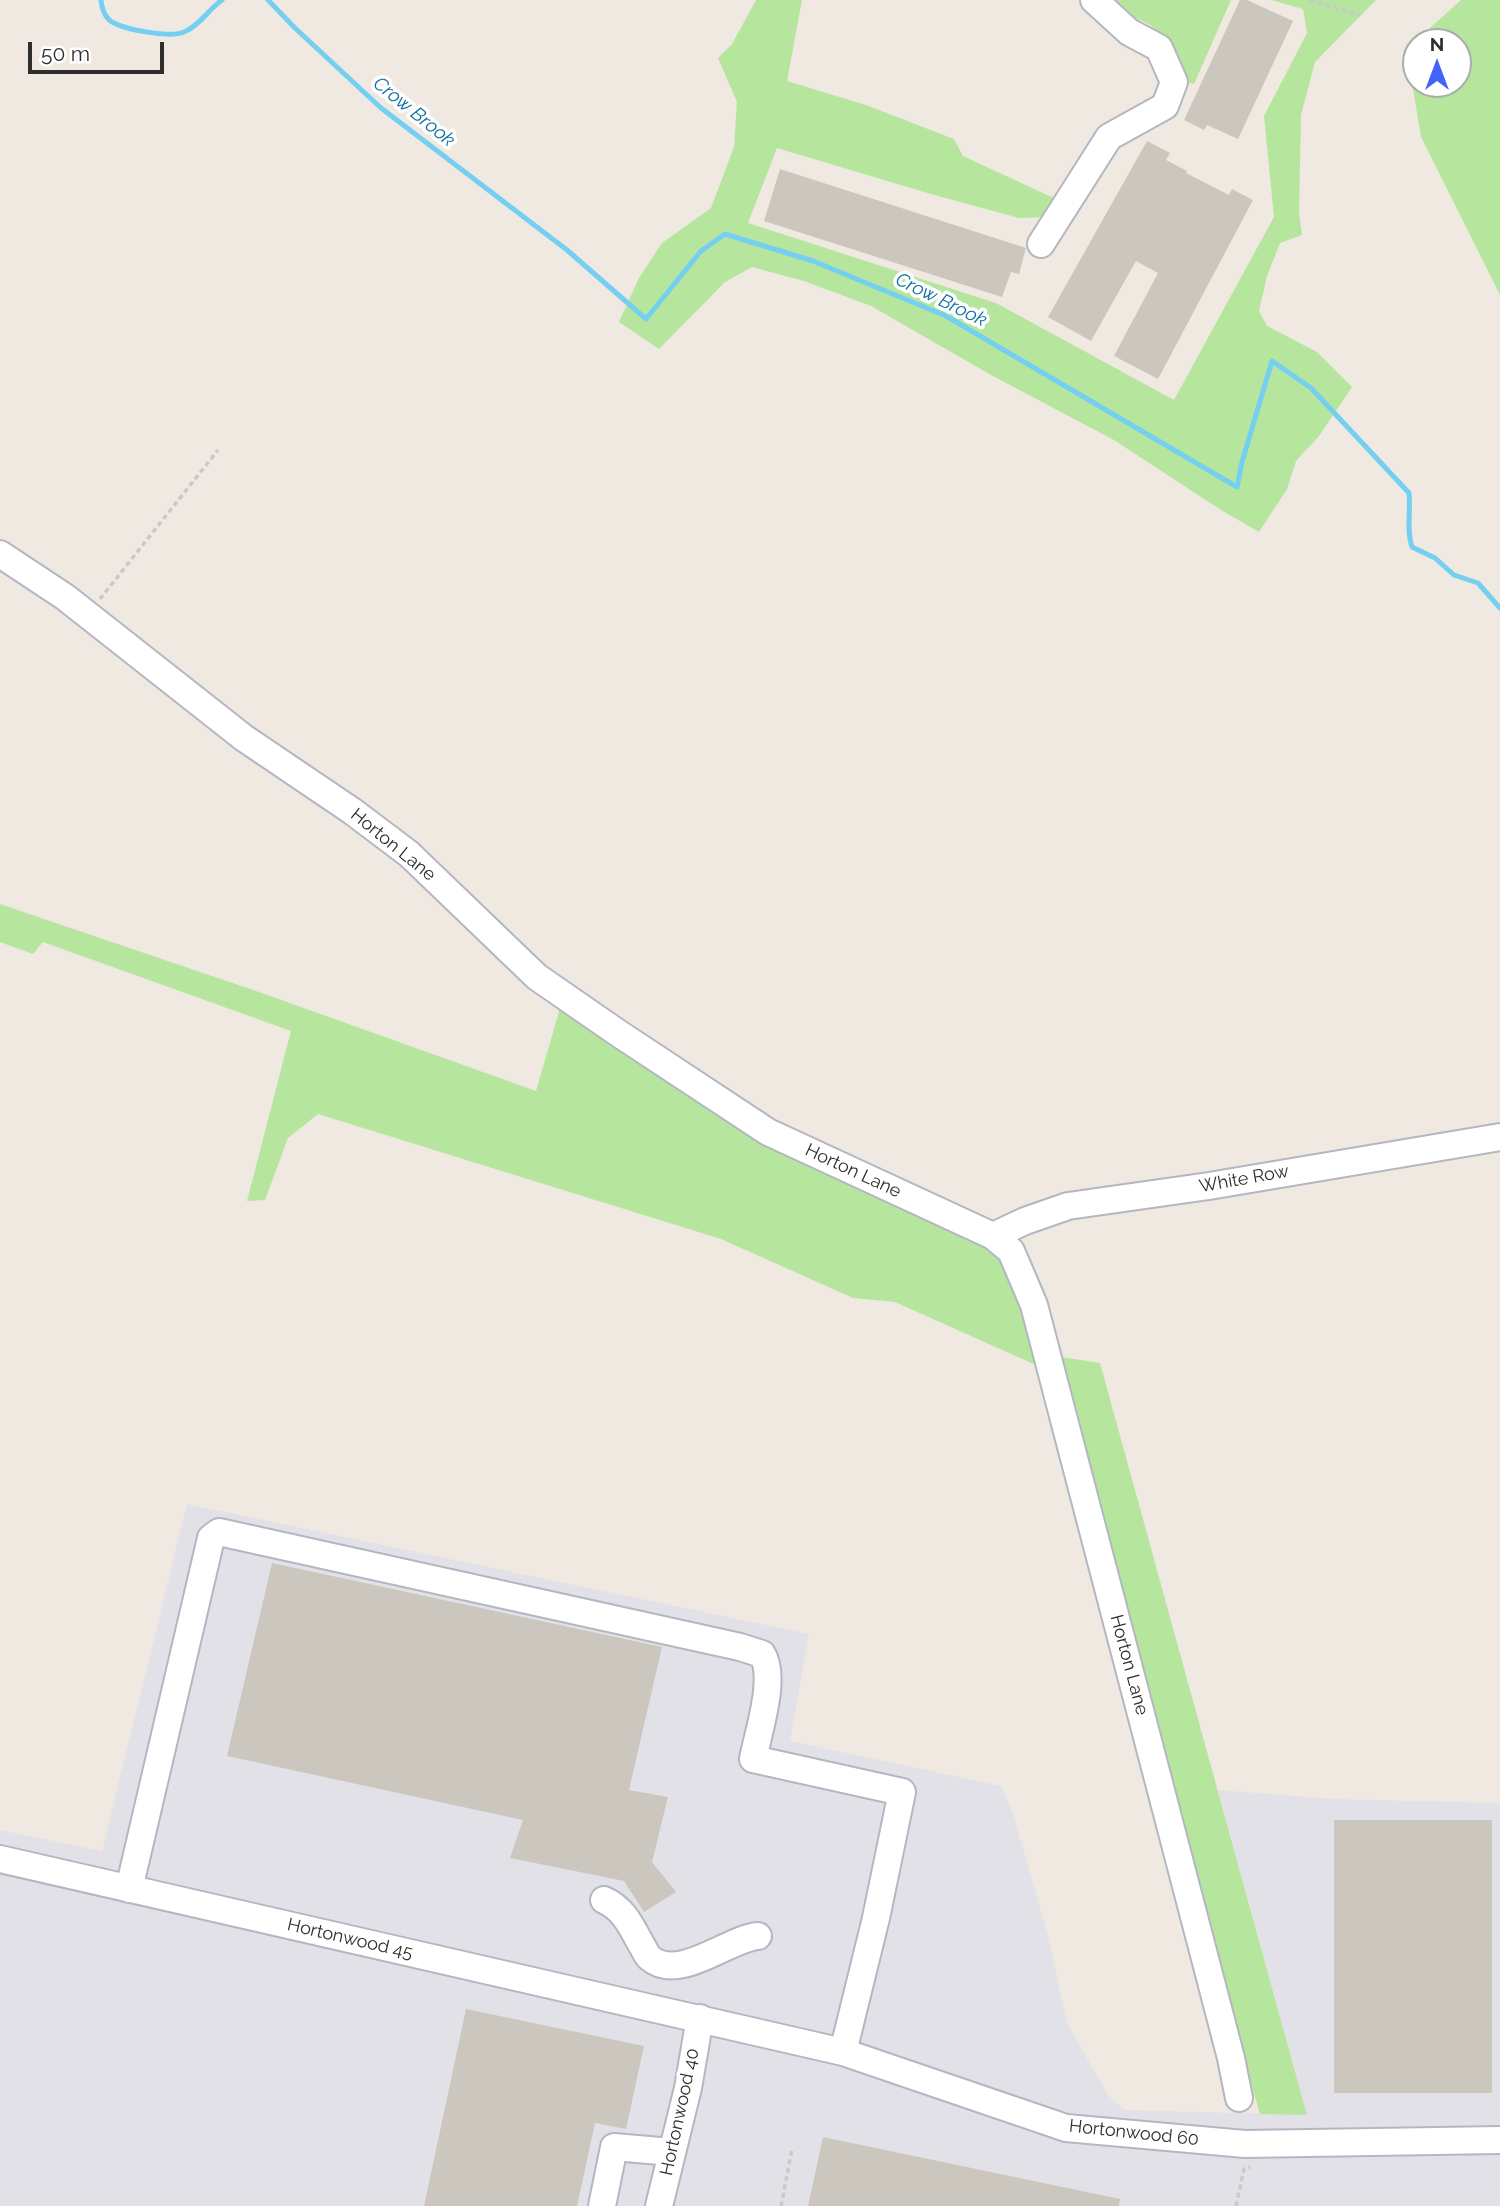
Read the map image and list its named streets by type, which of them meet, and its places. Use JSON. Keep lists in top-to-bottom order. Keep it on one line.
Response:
{"streets":{"street":["Horton Lane","White Row","Hortonwood 45","Hortonwood 40","Hortonwood 60"]},"crossings":[["Horton Lane","White Row"],["Hortonwood 45","Hortonwood 40"],["Hortonwood 45","Hortonwood 60"],["Hortonwood 40","Hortonwood 60"]],"water":["Crow Brook"],"scale_bar":"50 m","north":"top"}
